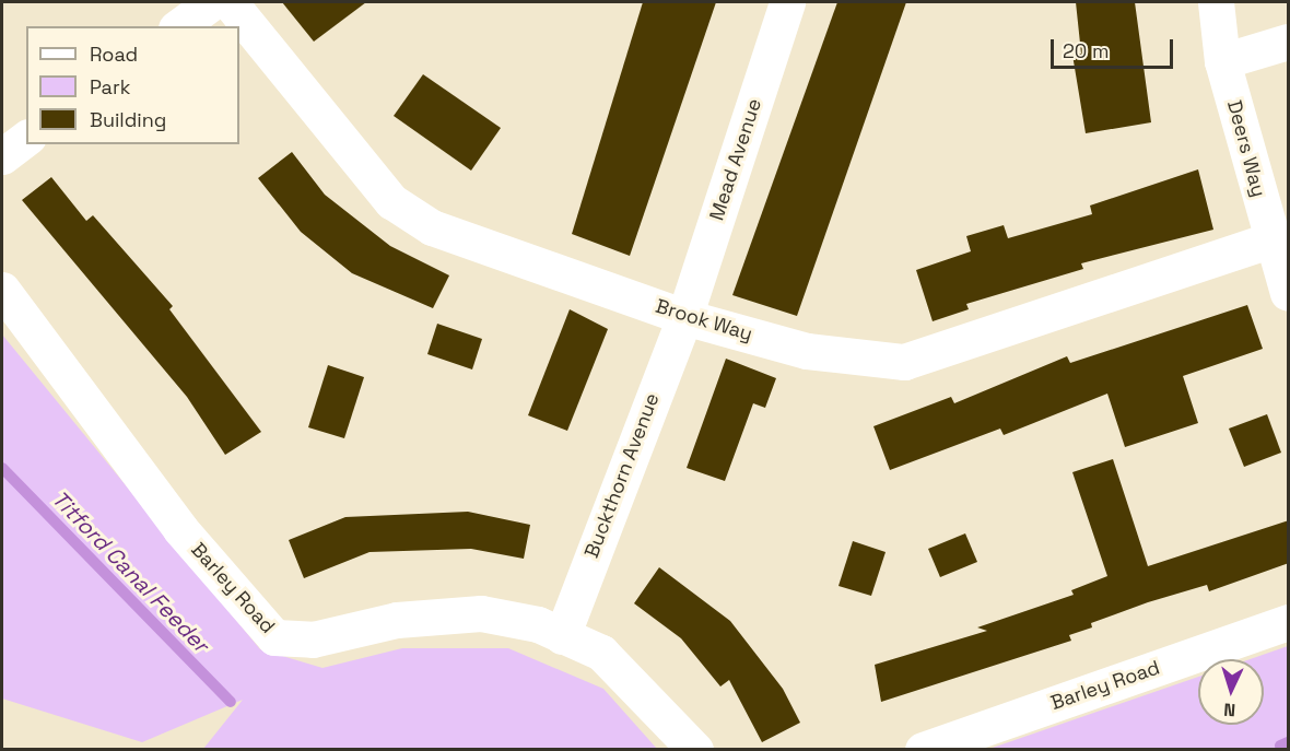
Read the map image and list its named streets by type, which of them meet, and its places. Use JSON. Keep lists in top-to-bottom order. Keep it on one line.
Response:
{"streets":{"street":["Deers Way","Mead Avenue","Brook Way","Buckthorn Avenue","Barley Road"]},"crossings":[["Deers Way","Brook Way"],["Mead Avenue","Brook Way"],["Mead Avenue","Buckthorn Avenue"],["Brook Way","Buckthorn Avenue"],["Buckthorn Avenue","Barley Road"]],"water":["Titford Canal Feeder"],"legend":["Road","Park","Building"],"scale_bar":"20 m","north":"bottom"}
